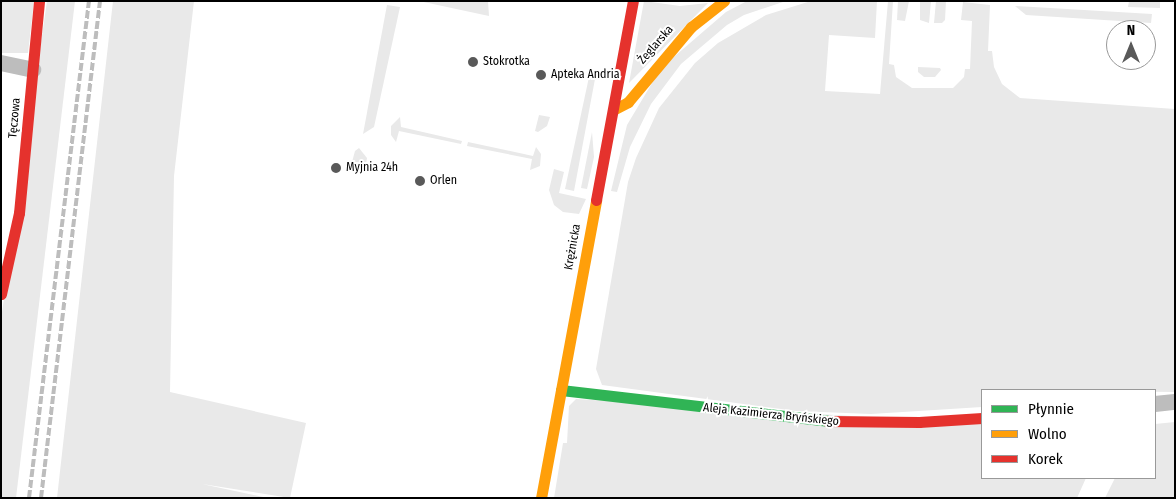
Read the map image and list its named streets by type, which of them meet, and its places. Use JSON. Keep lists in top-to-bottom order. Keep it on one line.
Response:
{"streets":{"street":["Żeglarska","Tęczowa","Krężnicka","Aleja Kazimierza Bryńskiego"]},"crossings":[["Żeglarska","Krężnicka"],["Krężnicka","Aleja Kazimierza Bryńskiego"]],"places":["Stokrotka","Apteka Andria","Myjnia 24h","Orlen"],"legend":["Płynnie","Wolno","Korek"],"north":"top"}
